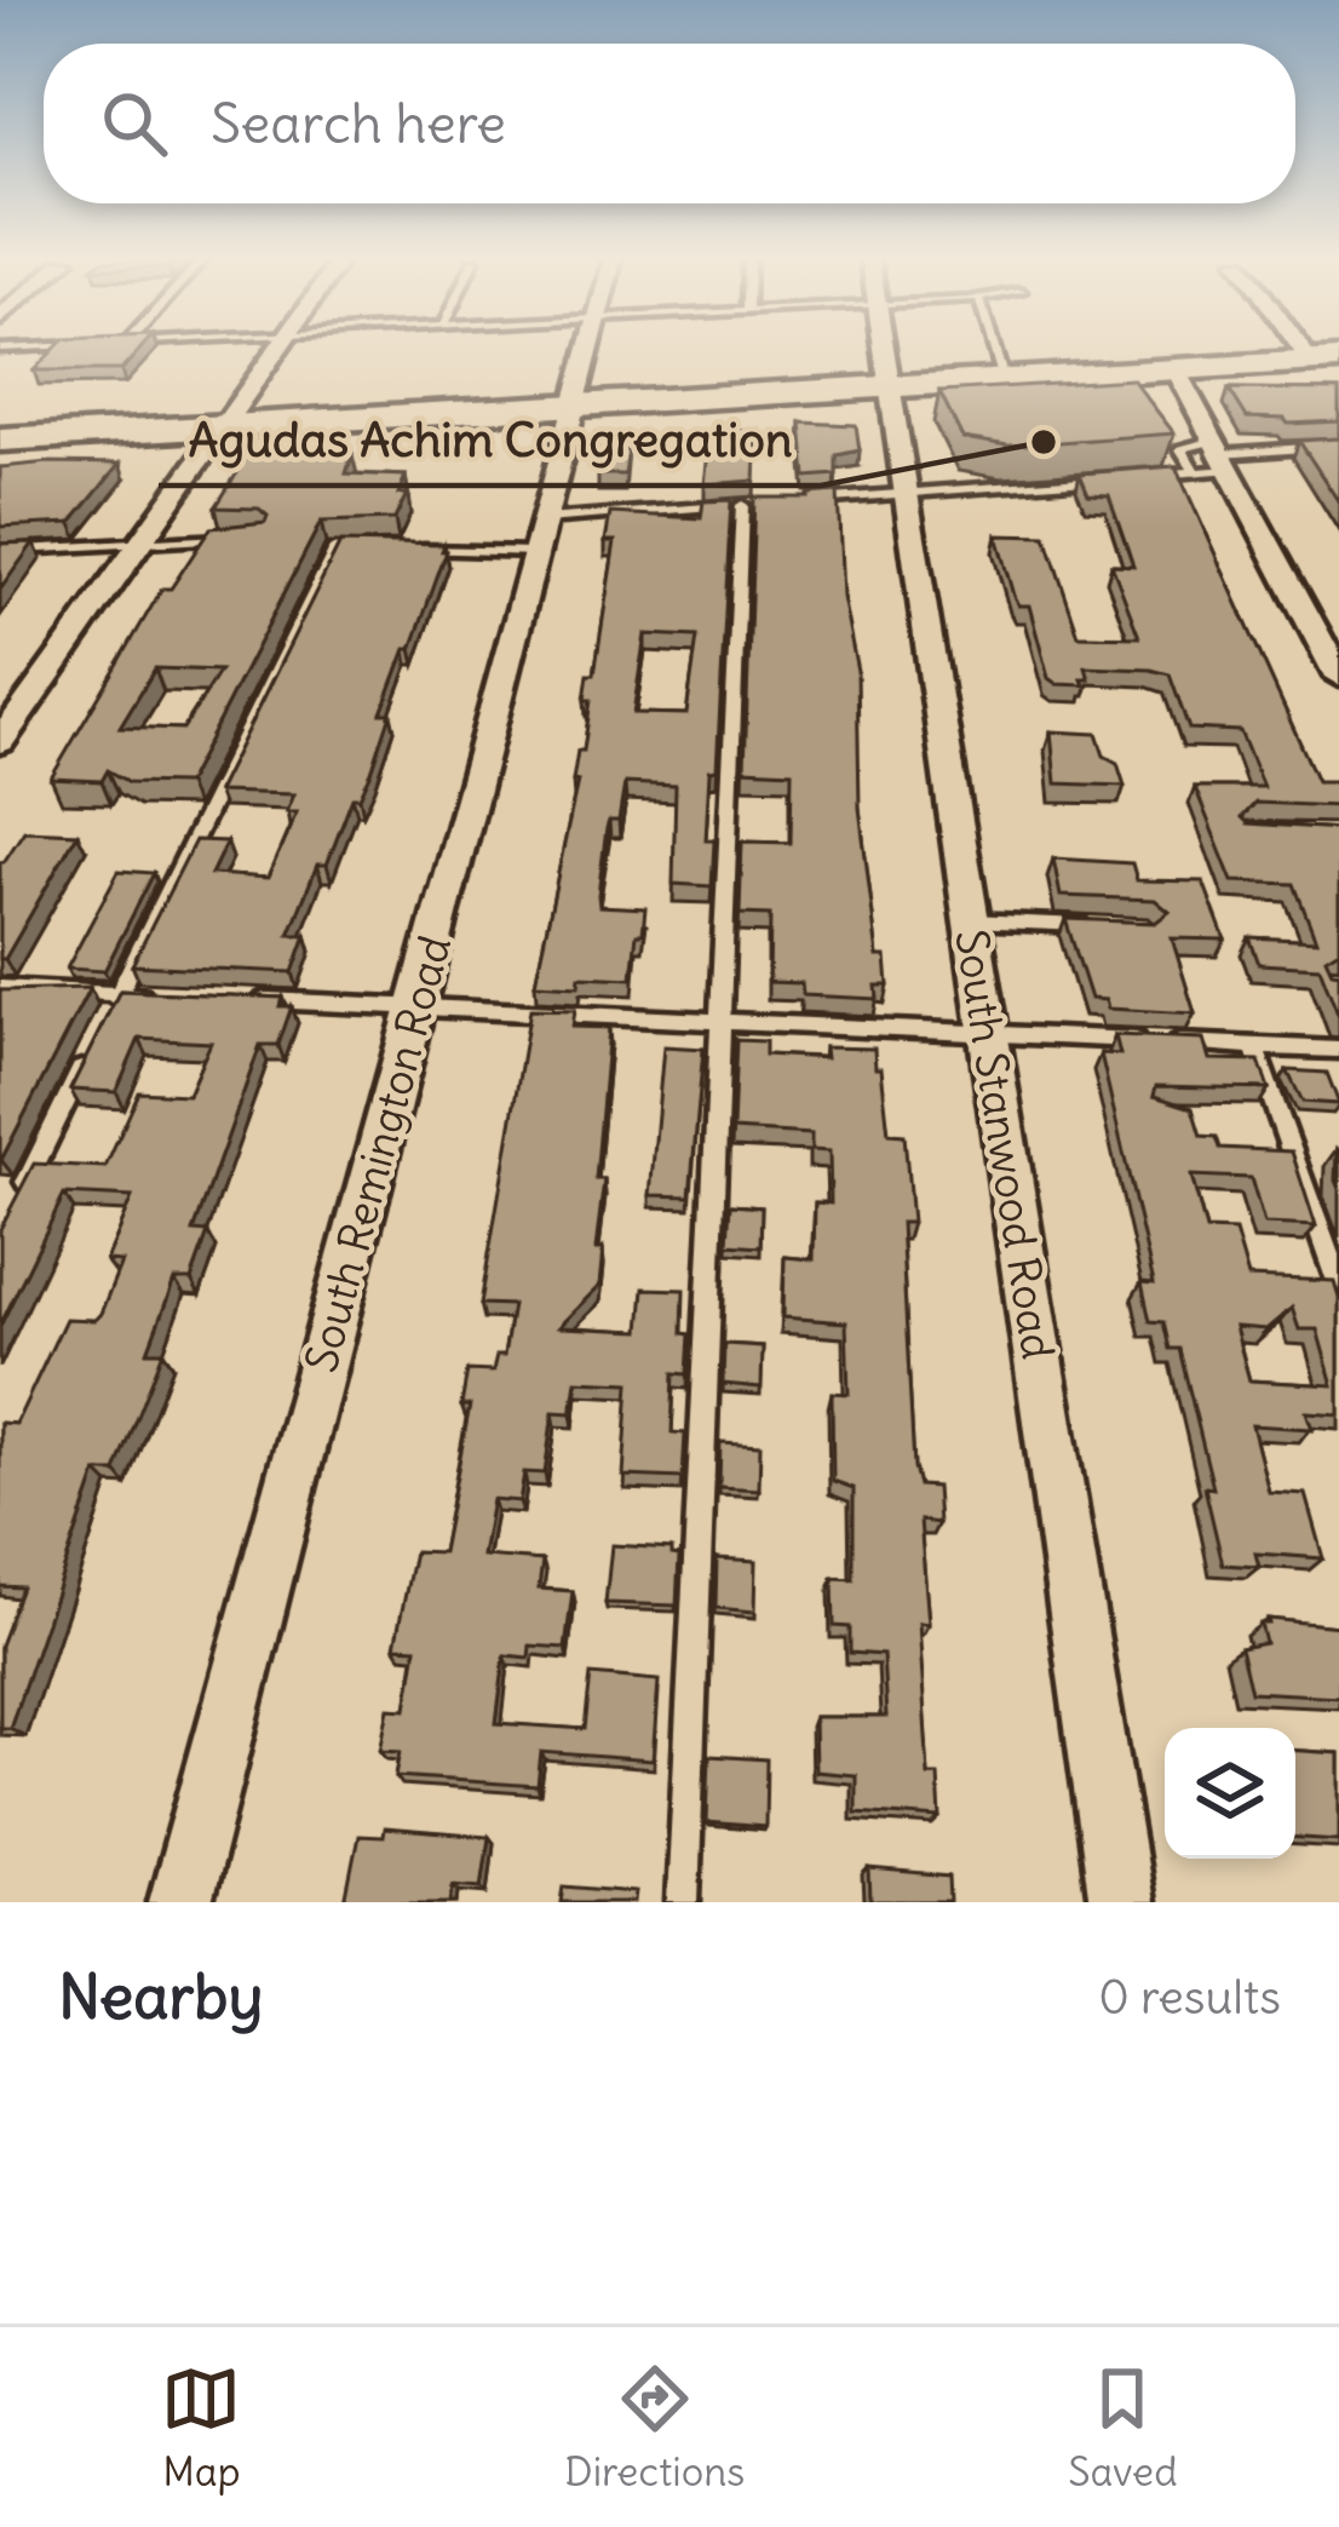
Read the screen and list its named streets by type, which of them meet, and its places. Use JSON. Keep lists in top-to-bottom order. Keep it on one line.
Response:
{"streets":{"street":["South Stanwood Road","South Remington Road"]},"places":["Agudas Achim Congregation"],"page":{"search":"Search here","heading":["Nearby","0 results"],"nav":["Map","Directions","Saved"]}}
